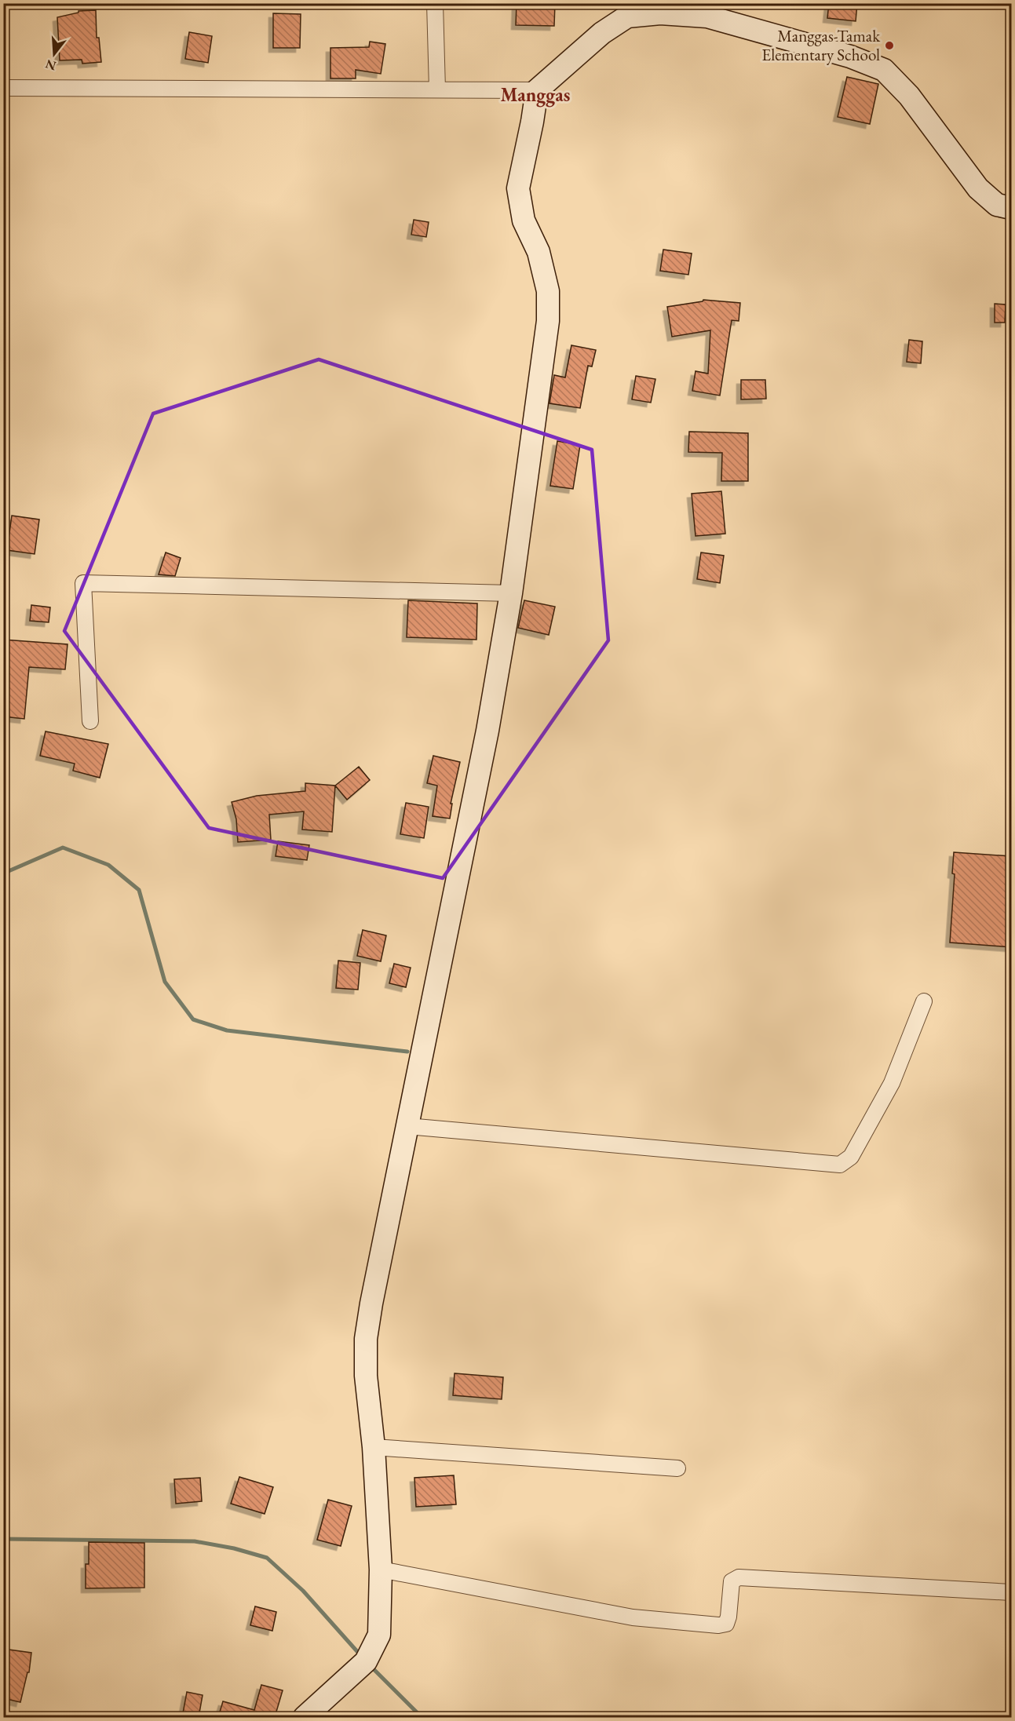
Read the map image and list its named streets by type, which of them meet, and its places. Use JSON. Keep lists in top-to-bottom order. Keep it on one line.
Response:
{"districts":["Manggas"],"places":["Manggas-Tamak Elementary School"],"north":"bottom"}
